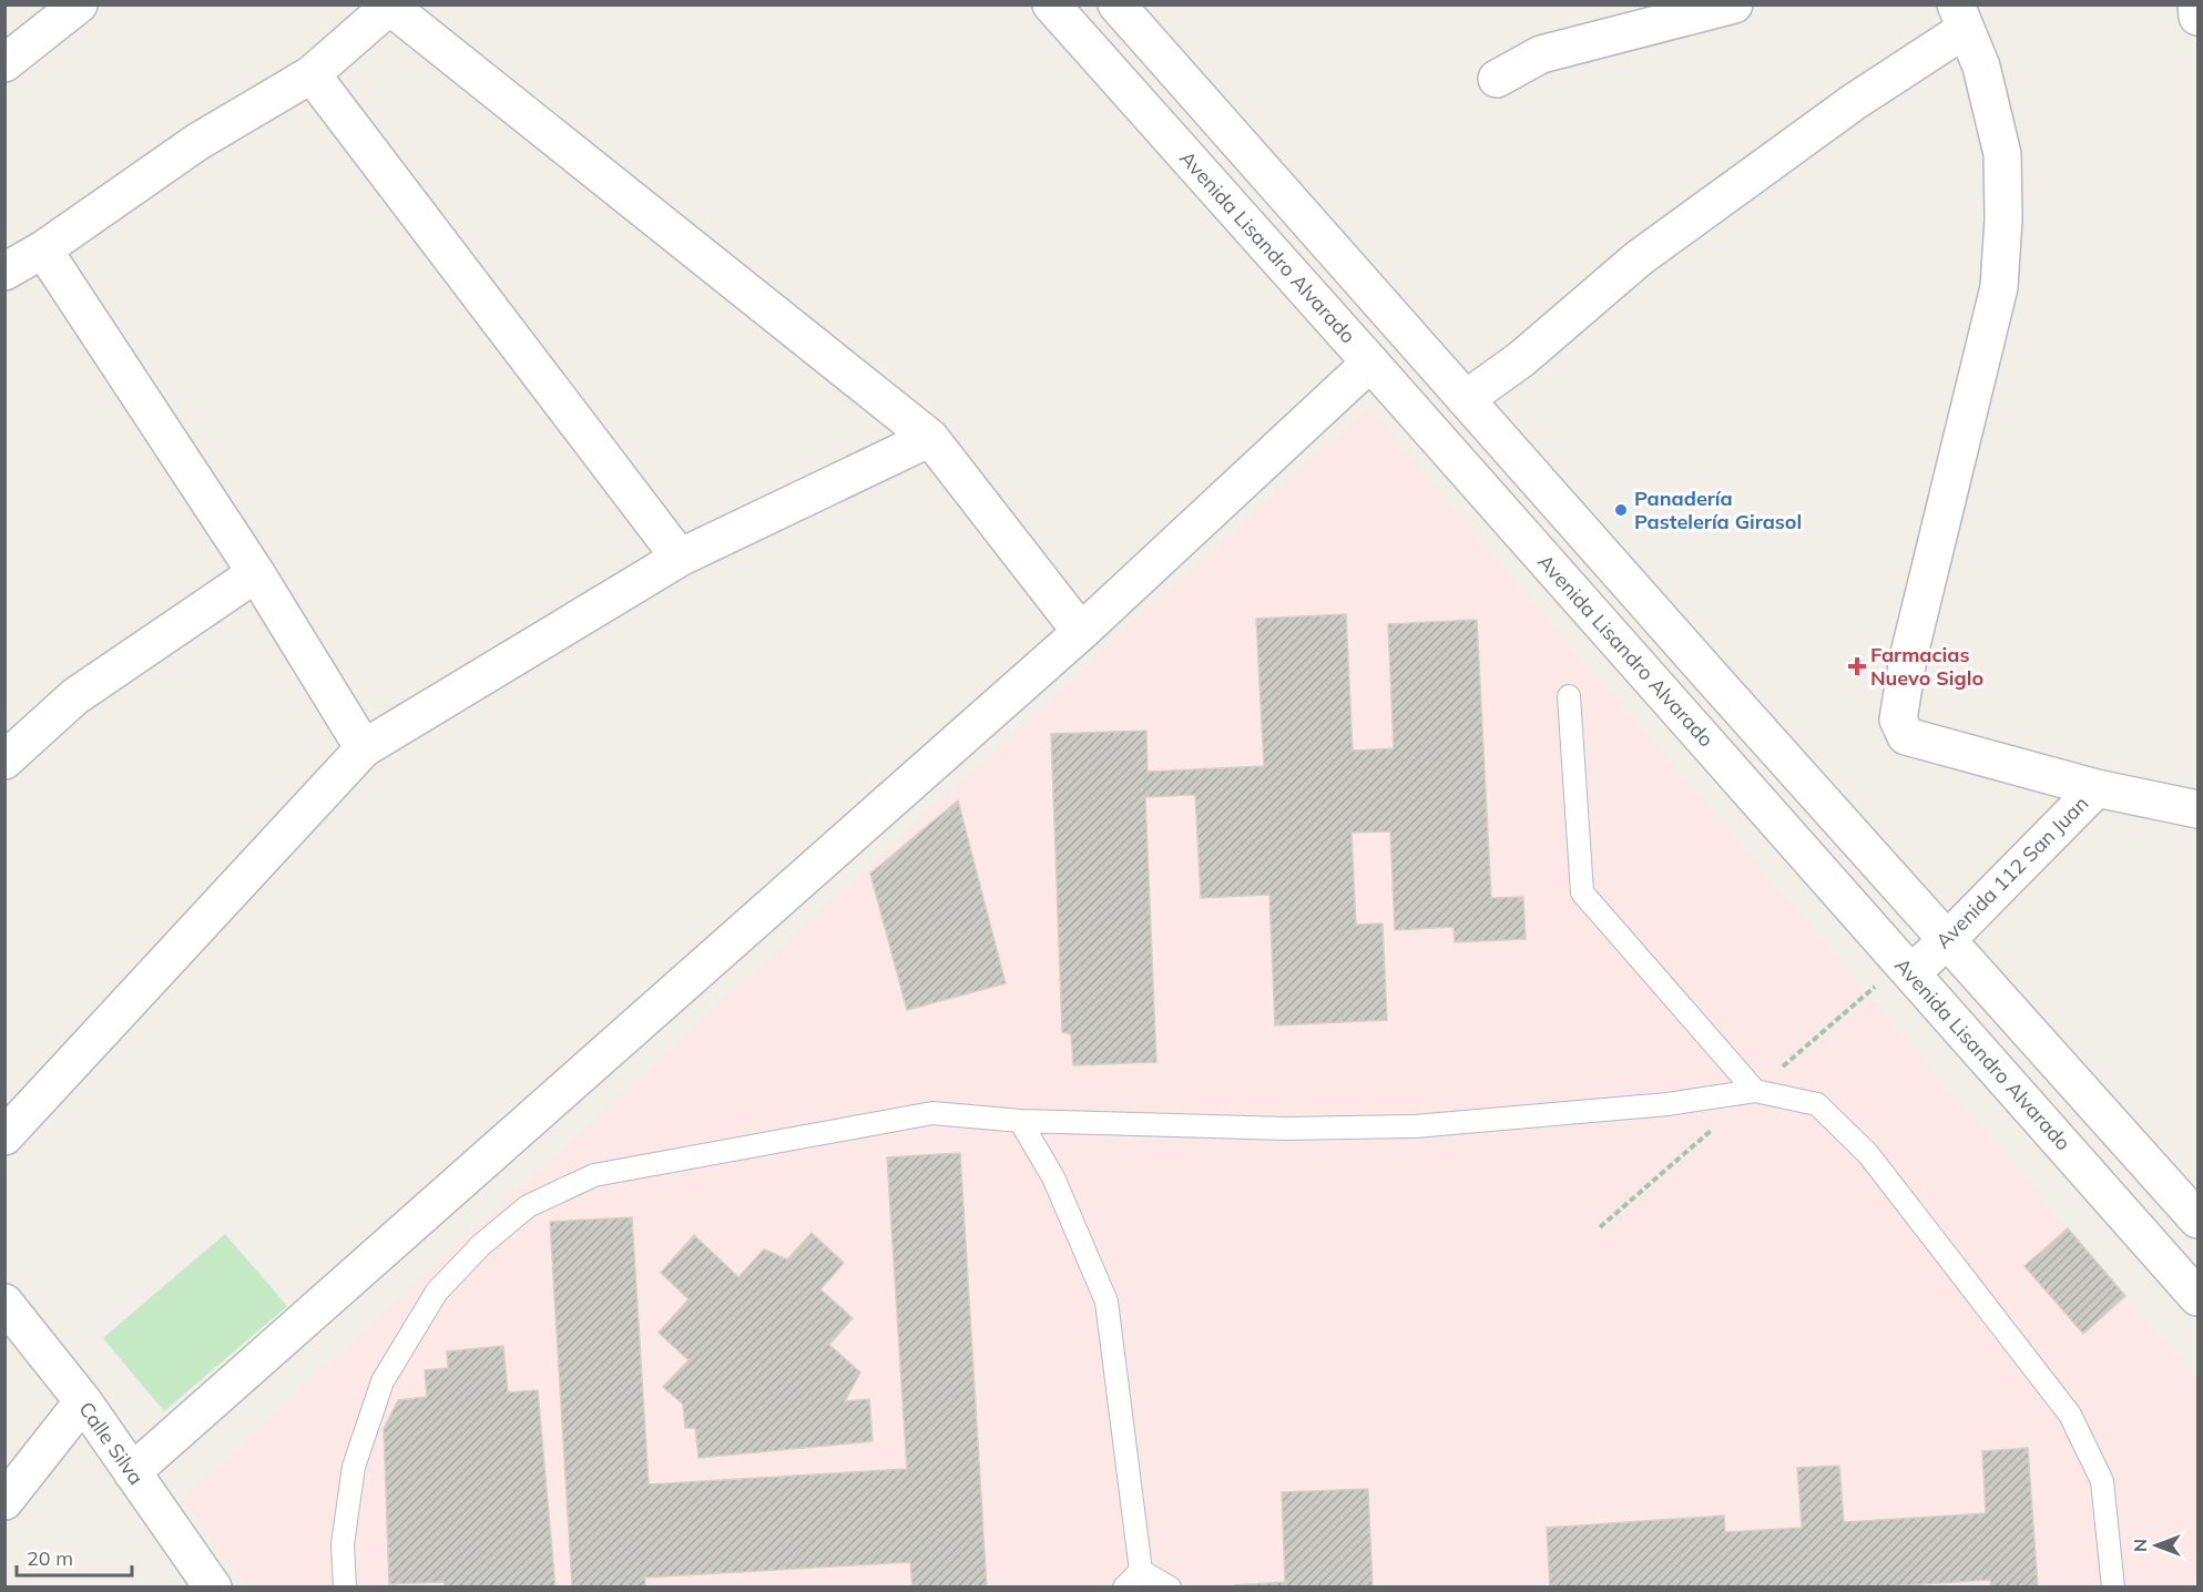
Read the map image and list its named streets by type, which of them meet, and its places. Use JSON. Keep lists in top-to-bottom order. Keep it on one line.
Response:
{"streets":{"street":["Avenida Lisandro Alvarado","Avenida 112 San Juan","Calle Silva"]},"crossings":[["Avenida Lisandro Alvarado","Avenida 112 San Juan"]],"places":{"other":["Panadería Pastelería Girasol"],"health":["Farmacias Nuevo Siglo"]},"scale_bar":"20 m","north":"left"}
